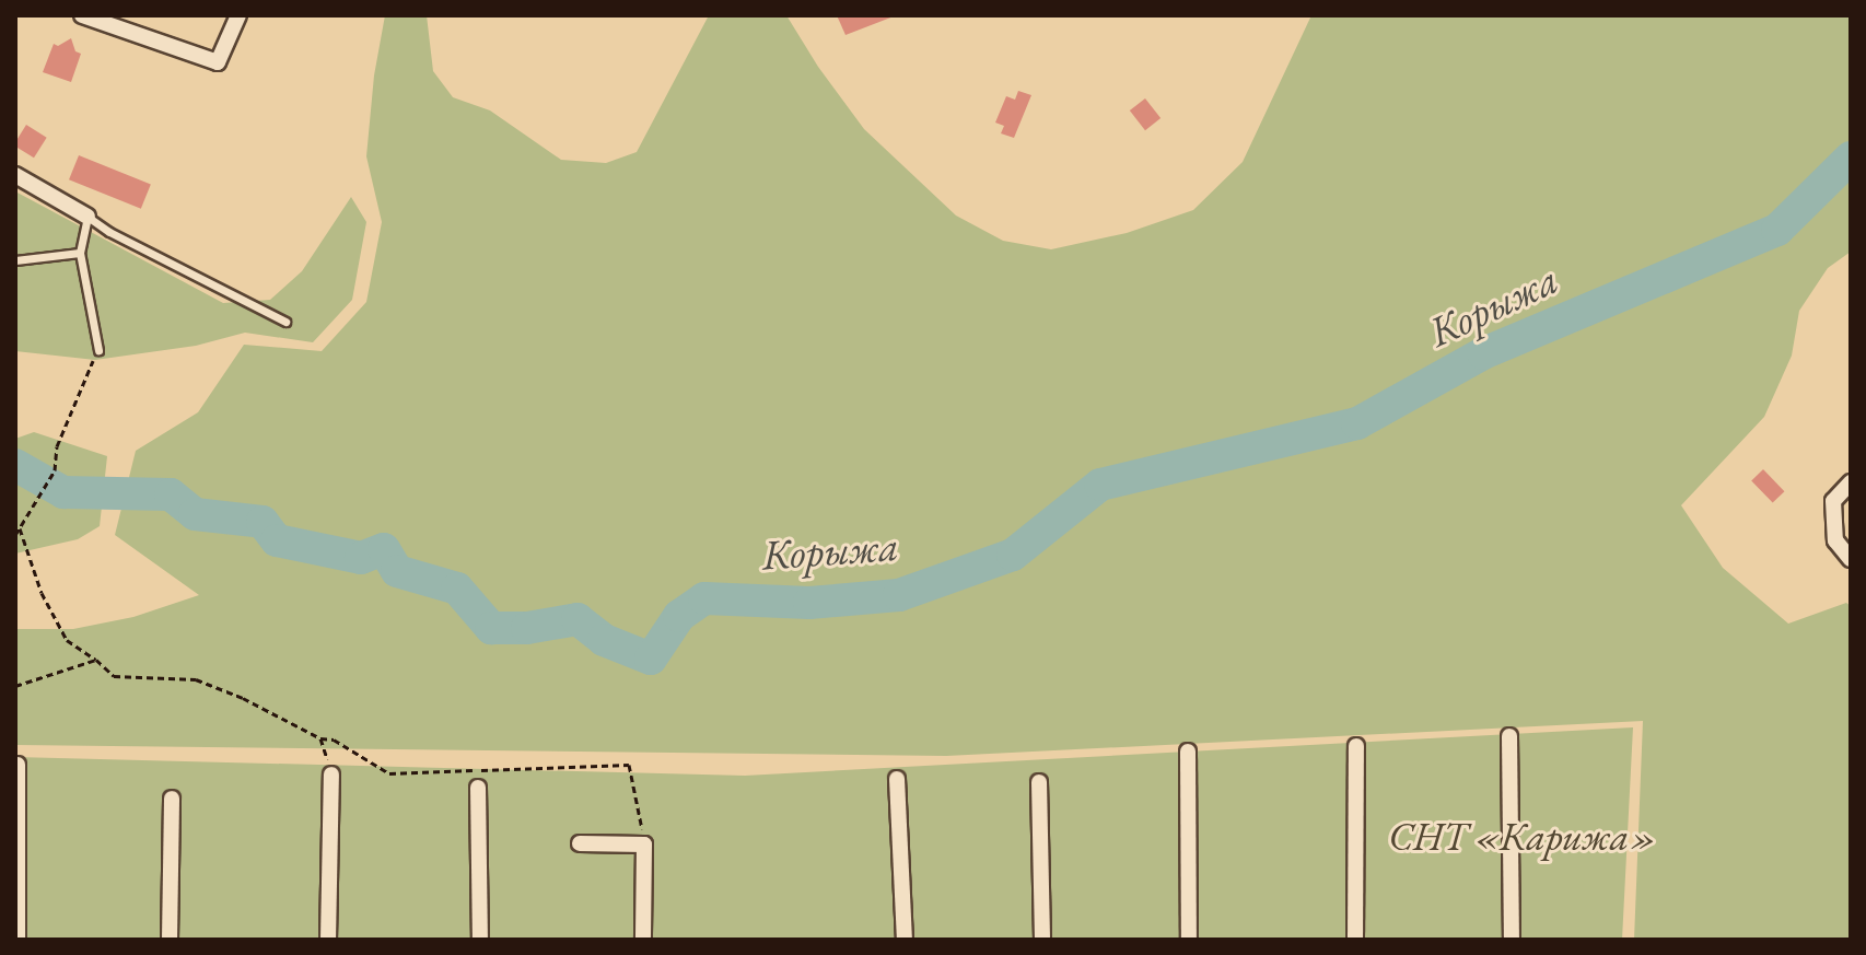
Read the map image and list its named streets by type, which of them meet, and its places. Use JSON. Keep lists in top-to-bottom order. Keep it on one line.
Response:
{"water":["Корыжа"],"parks":["СНТ «Карижа»"]}
